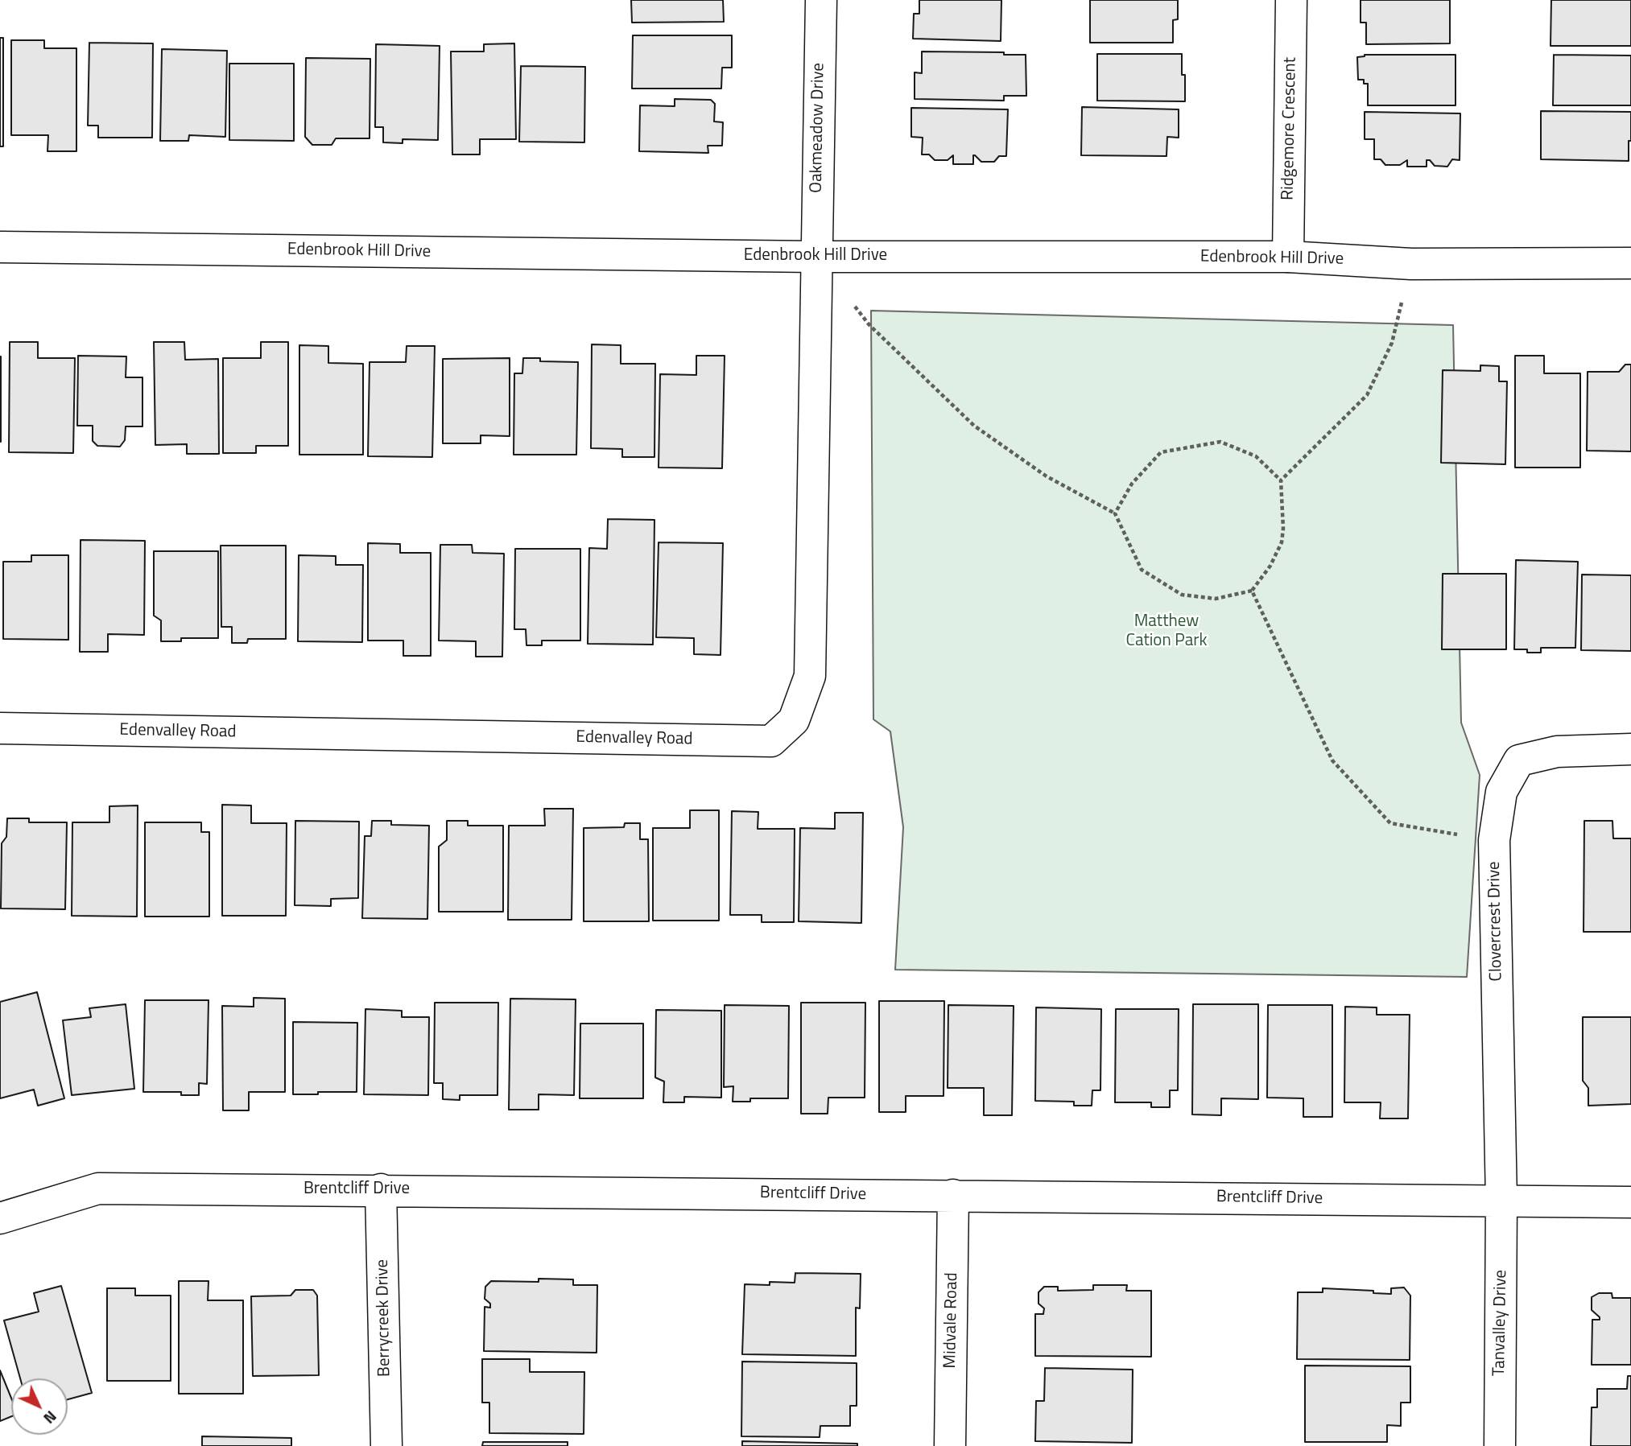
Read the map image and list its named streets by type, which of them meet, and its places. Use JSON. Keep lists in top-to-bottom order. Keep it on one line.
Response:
{"streets":{"street":["Oakmeadow Drive","Ridgemore Crescent","Edenbrook Hill Drive","Edenvalley Road","Clovercrest Drive","Brentcliff Drive","Berrycreek Drive","Midvale Road","Tanvalley Drive"]},"crossings":[["Oakmeadow Drive","Edenbrook Hill Drive"],["Oakmeadow Drive","Edenvalley Road"],["Ridgemore Crescent","Edenbrook Hill Drive"],["Edenbrook Hill Drive","Edenvalley Road"],["Clovercrest Drive","Brentcliff Drive"],["Clovercrest Drive","Tanvalley Drive"],["Brentcliff Drive","Berrycreek Drive"],["Brentcliff Drive","Midvale Road"],["Brentcliff Drive","Tanvalley Drive"]],"parks":["Matthew Cation Park"],"north":"bottom right"}
